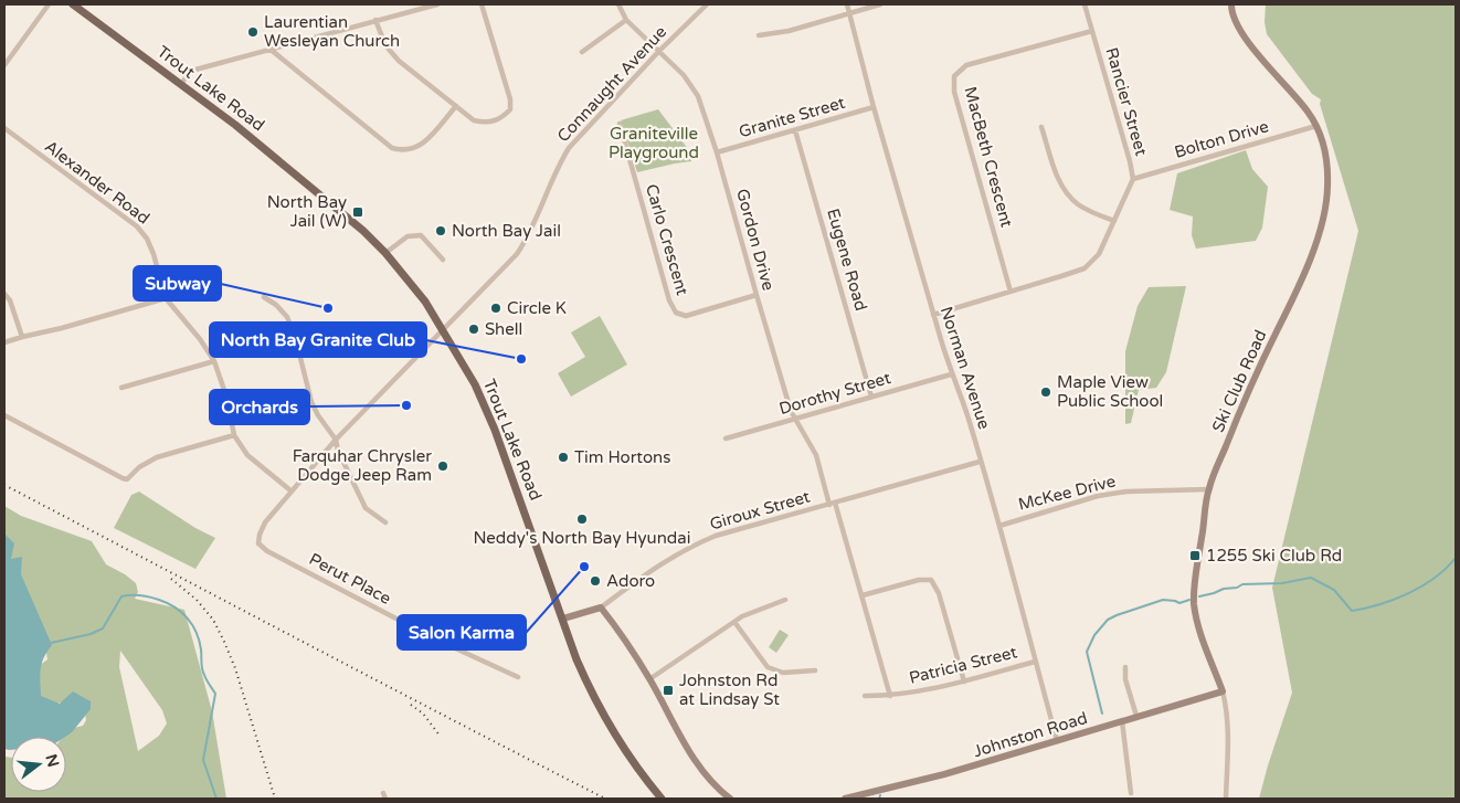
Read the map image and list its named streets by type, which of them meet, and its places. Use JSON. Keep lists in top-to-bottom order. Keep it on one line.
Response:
{"streets":{"main road":["Trout Lake Road"],"street":["Connaught Avenue","Rancier Street","Granite Street","Bolton Drive","MacBeth Crescent","Alexander Road","Carlo Crescent","Gordon Drive","Eugene Road","Norman Avenue","Ski Club Road","Dorothy Street","McKee Drive","Giroux Street","Perut Place","Patricia Street","Johnston Road"]},"crossings":[["Connaught Avenue","Trout Lake Road"],["Connaught Avenue","Alexander Road"],["Connaught Avenue","Gordon Drive"],["Connaught Avenue","Perut Place"],["Trout Lake Road","Giroux Street"],["Rancier Street","Bolton Drive"],["Rancier Street","MacBeth Crescent"],["Rancier Street","Norman Avenue"],["Granite Street","Gordon Drive"],["Granite Street","Eugene Road"],["Granite Street","Norman Avenue"],["Bolton Drive","Ski Club Road"],["Carlo Crescent","Gordon Drive"],["Gordon Drive","Dorothy Street"],["Gordon Drive","Giroux Street"],["Gordon Drive","Patricia Street"],["Eugene Road","Dorothy Street"],["Norman Avenue","Dorothy Street"],["Norman Avenue","McKee Drive"],["Norman Avenue","Giroux Street"],["Norman Avenue","Patricia Street"],["Norman Avenue","Johnston Road"],["Ski Club Road","McKee Drive"],["Ski Club Road","Johnston Road"]],"parks":["Graniteville Playground"],"places":{"other":["Laurentian Wesleyan Church","North Bay Jail","Subway","Circle K","Shell","North Bay Granite Club","Maple View Public School","Orchards","Tim Hortons","Farquhar Chrysler Dodge Jeep Ram","Neddy's North Bay Hyundai","Salon Karma","Adoro"],"transit":["North Bay Jail (W)","1255 Ski Club Rd","Johnston Rd at Lindsay St"]},"north":"right"}
